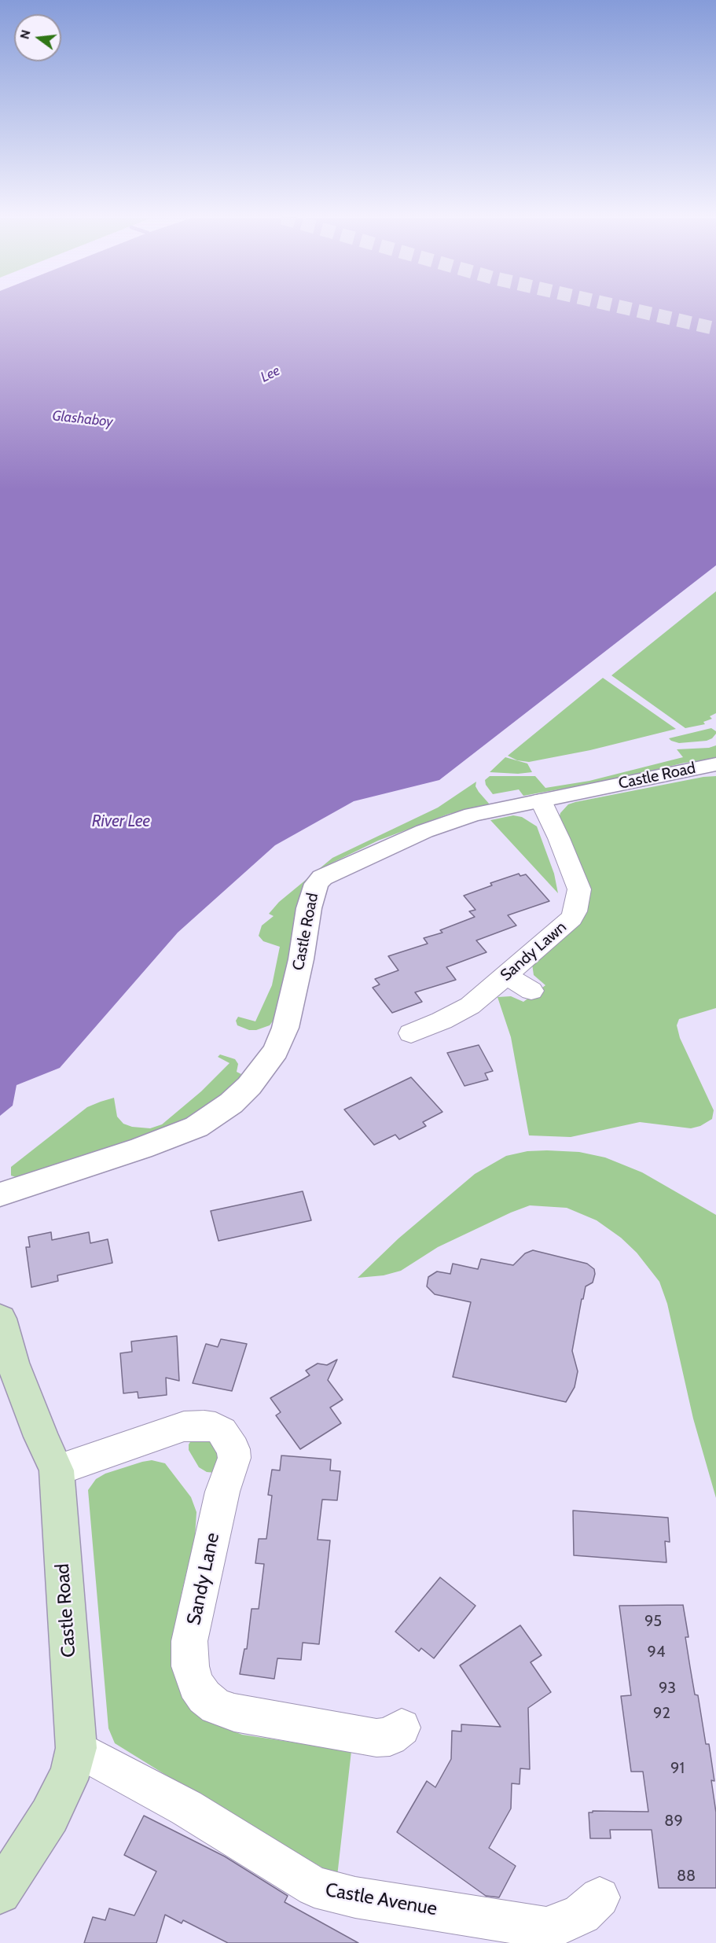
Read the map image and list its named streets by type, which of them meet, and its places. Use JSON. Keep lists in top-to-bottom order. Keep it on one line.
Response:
{"streets":{"main road":["Castle Road"],"street":["Sandy Lawn","Sandy Lane","Castle Avenue"]},"crossings":[["Castle Road","Sandy Lawn"],["Castle Road","Sandy Lane"],["Castle Road","Castle Avenue"]],"water":["Lee","Glashaboy","River Lee"],"house_numbers":["95","94","93","92","91","89","88"],"north":"left"}
